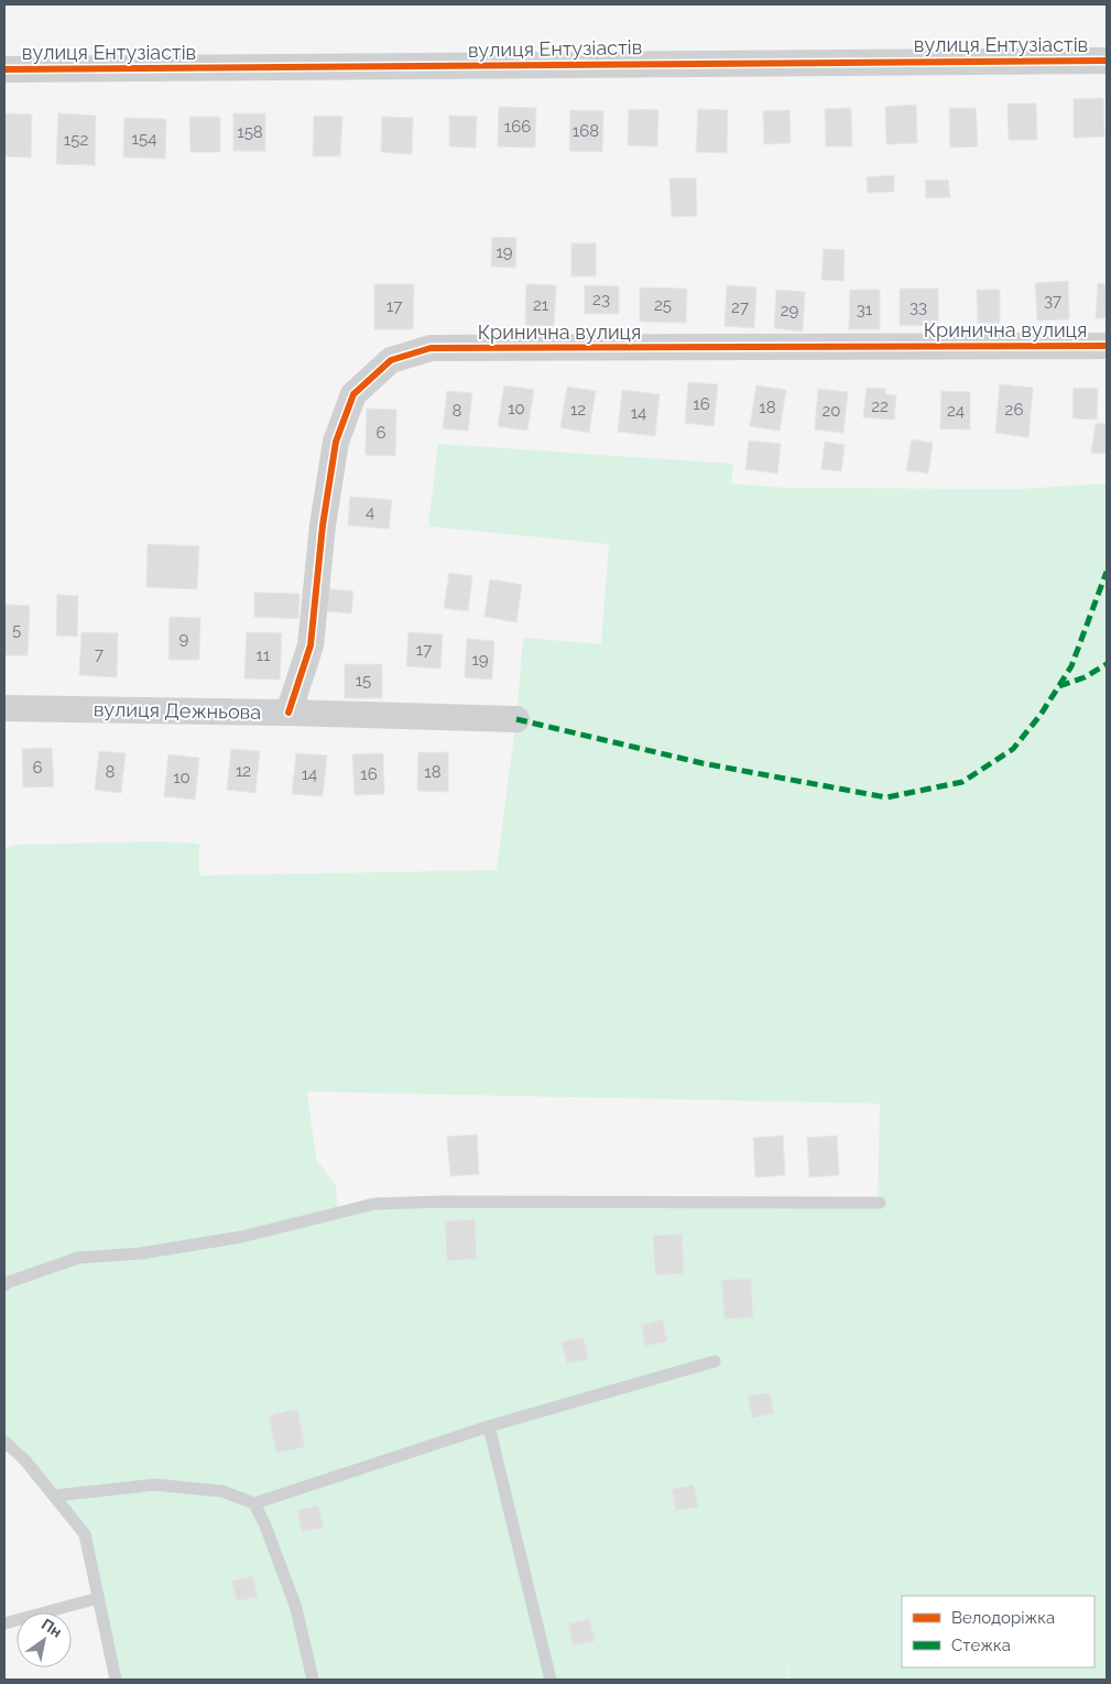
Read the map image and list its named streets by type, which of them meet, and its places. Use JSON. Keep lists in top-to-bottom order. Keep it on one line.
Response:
{"streets":{"street":["вулиця Ентузіастів","Кринична вулиця","вулиця Дежньова"]},"crossings":[["Кринична вулиця","вулиця Дежньова"]],"house_numbers":["166","168","158","154","152","19","23","37","21","25","17","27","33","31","29","16","22","18","10","12","26","8","20","24","14","6","4","5","9","17","7","11","19","15","6","12","8","18","14","16","10"],"legend":["Велодоріжка","Стежка"],"north":"top right"}
